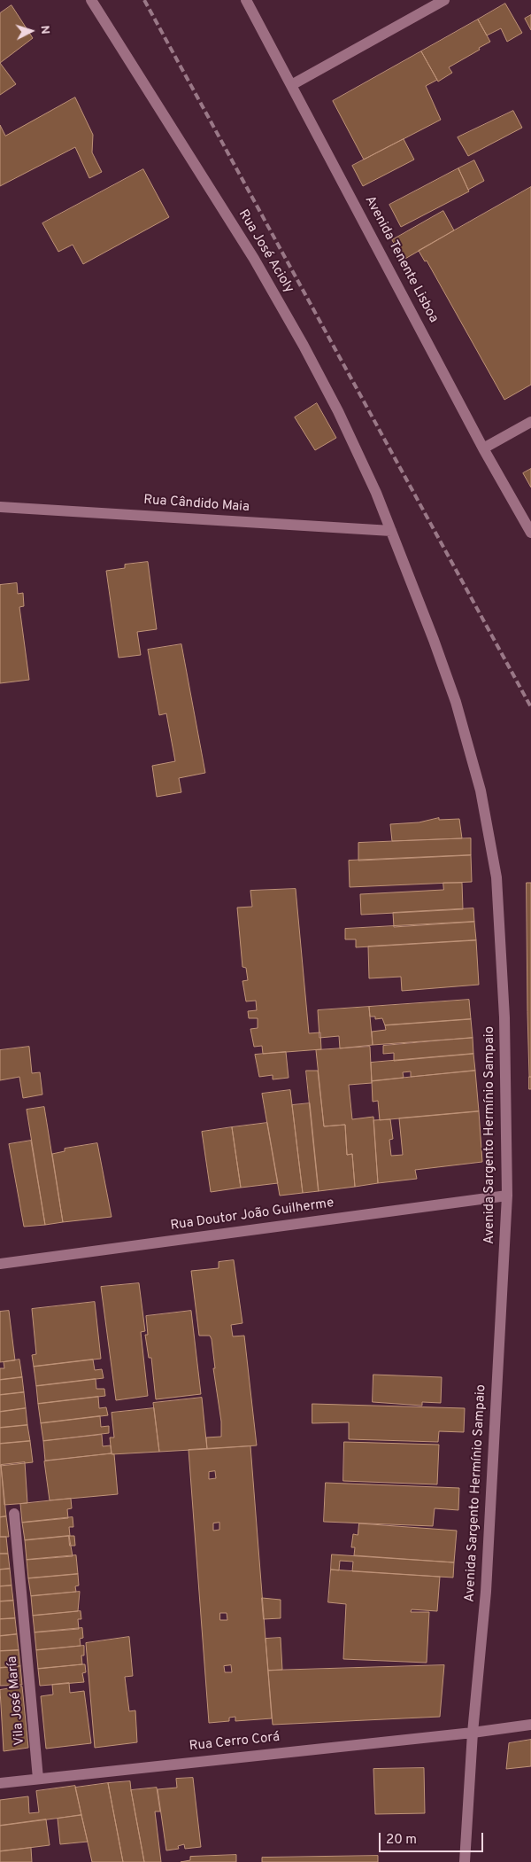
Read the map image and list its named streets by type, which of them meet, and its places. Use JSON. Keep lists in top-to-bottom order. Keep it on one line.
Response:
{"streets":{"street":["Rua José Acioly","Avenida Tenente Lisboa","Rua Cândido Maia","Avenida Sargento Hermínio Sampaio","Rua Doutor João Guilherme","Vila José María","Rua Cerro Corá"]},"crossings":[["Rua José Acioly","Rua Cândido Maia"],["Rua José Acioly","Avenida Sargento Hermínio Sampaio"],["Rua Cândido Maia","Avenida Sargento Hermínio Sampaio"],["Avenida Sargento Hermínio Sampaio","Rua Doutor João Guilherme"],["Avenida Sargento Hermínio Sampaio","Rua Cerro Corá"],["Vila José María","Rua Cerro Corá"]],"scale_bar":"20 m","north":"right"}
